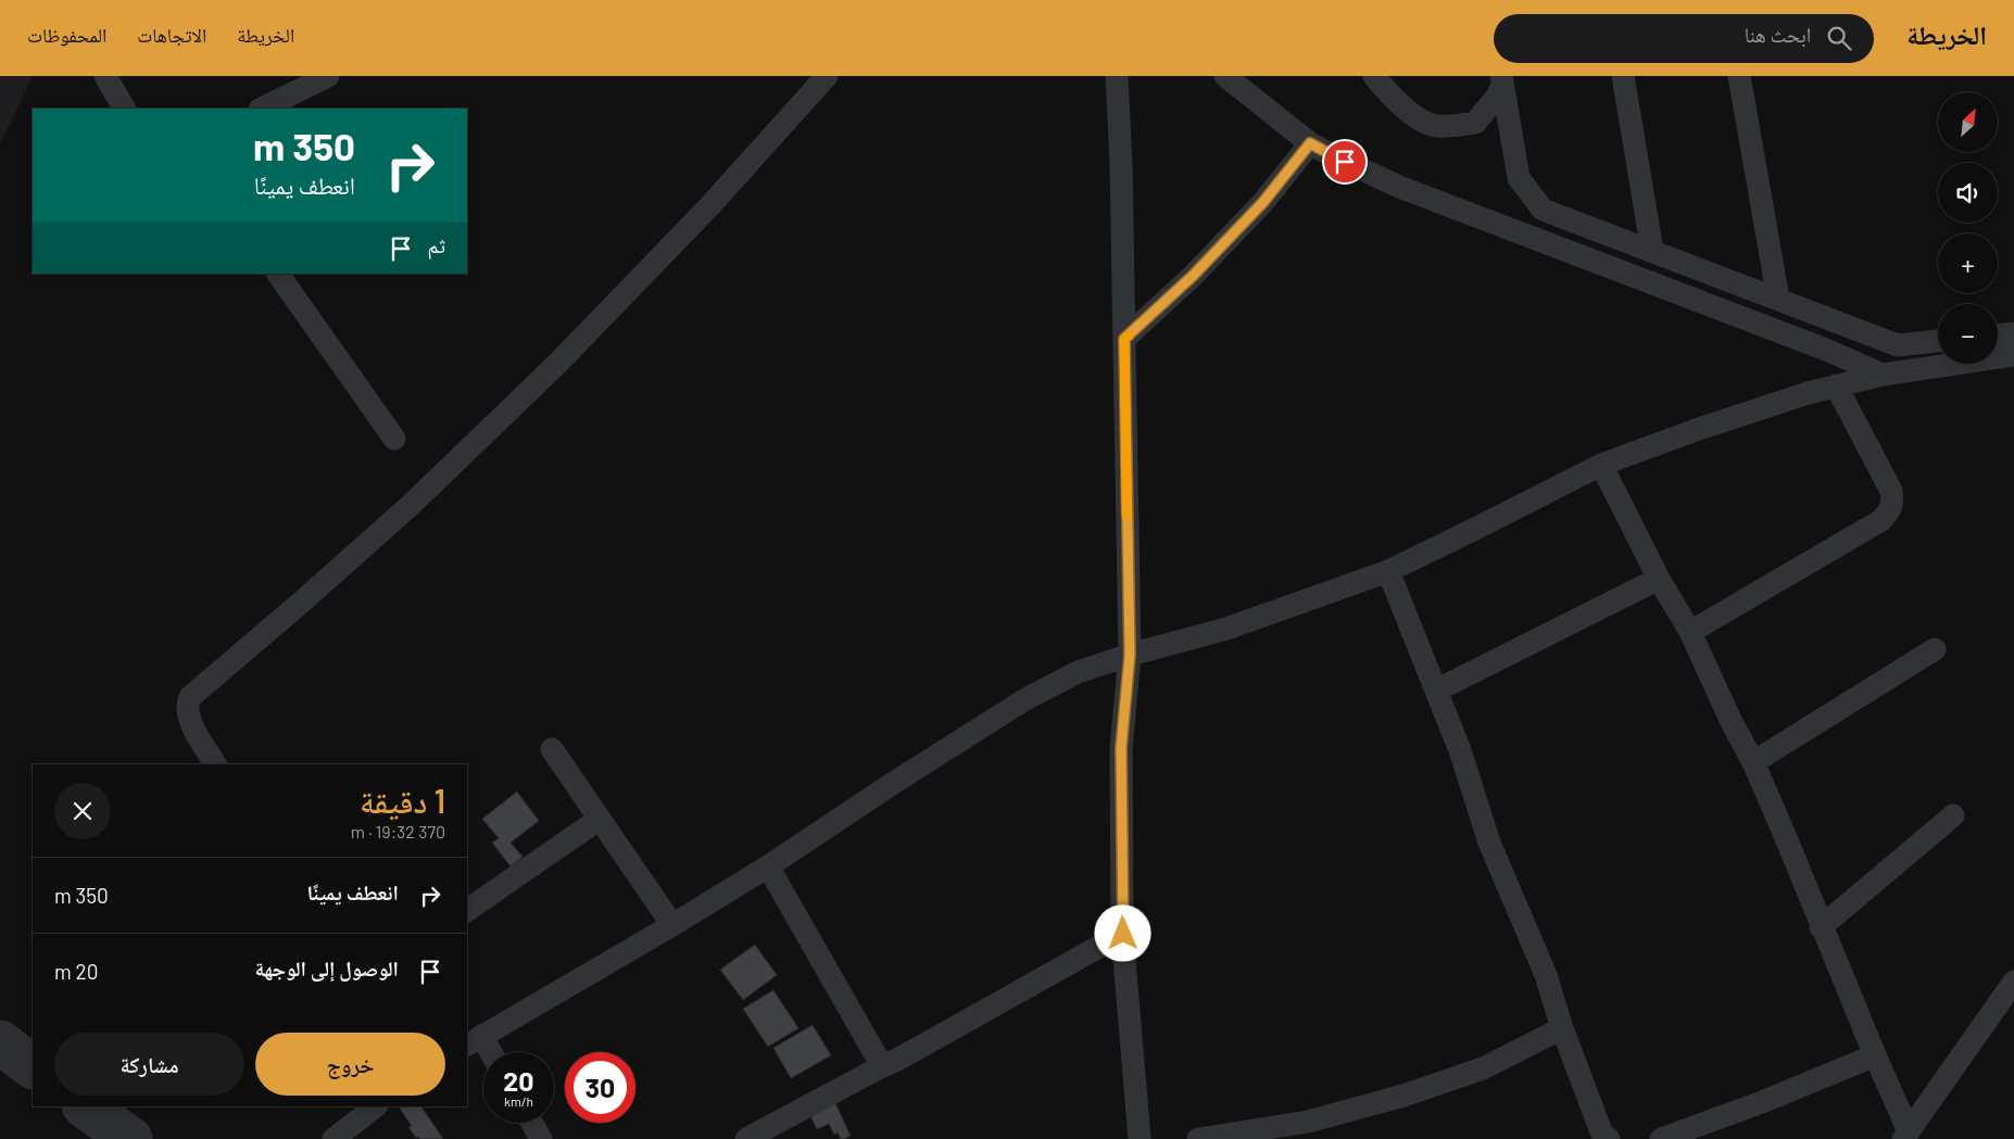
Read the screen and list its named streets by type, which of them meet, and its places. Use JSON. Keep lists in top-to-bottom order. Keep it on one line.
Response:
{"north":"top right","page":{"header":"الخريطة","search":"ابحث هنا","nav":["الخريطة","الاتجاهات","المحفوظات"],"map_buttons":["+","−"],"turn":["350 m","انعطف يمينًا"],"then":"ثم","heading":["1 دقيقة","370 m · 19:32"],"list":[{"name":"انعطف يمينًا","value":"350 m"},{"name":"الوصول إلى الوجهة","value":"20 m"}],"buttons":["خروج","مشاركة"],"speed":"20 km/h","limit":"30"}}
